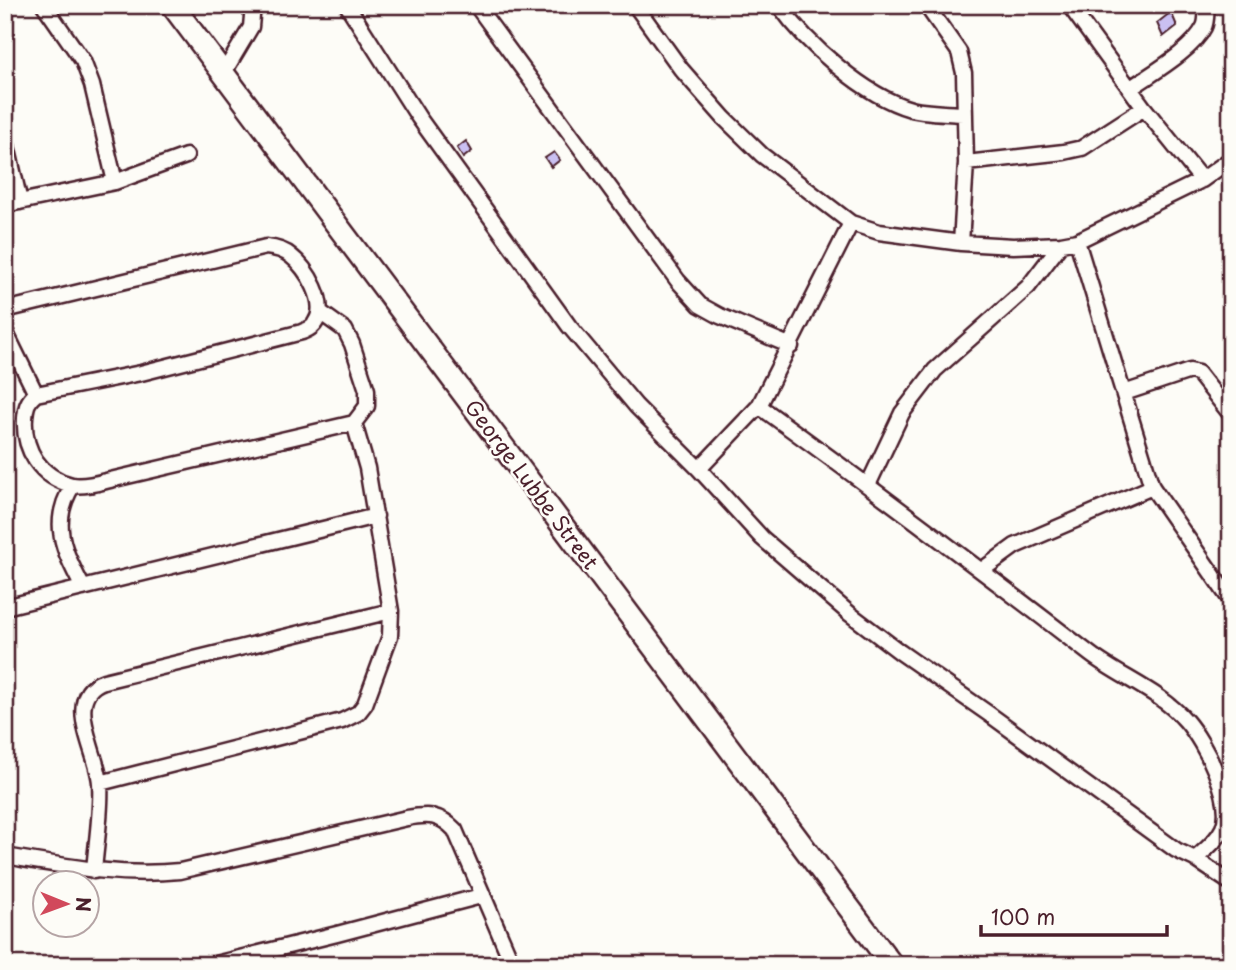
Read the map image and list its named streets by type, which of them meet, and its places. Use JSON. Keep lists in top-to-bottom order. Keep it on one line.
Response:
{"streets":{"main road":["George Lubbe Street"]},"scale_bar":"100 m","north":"right"}
